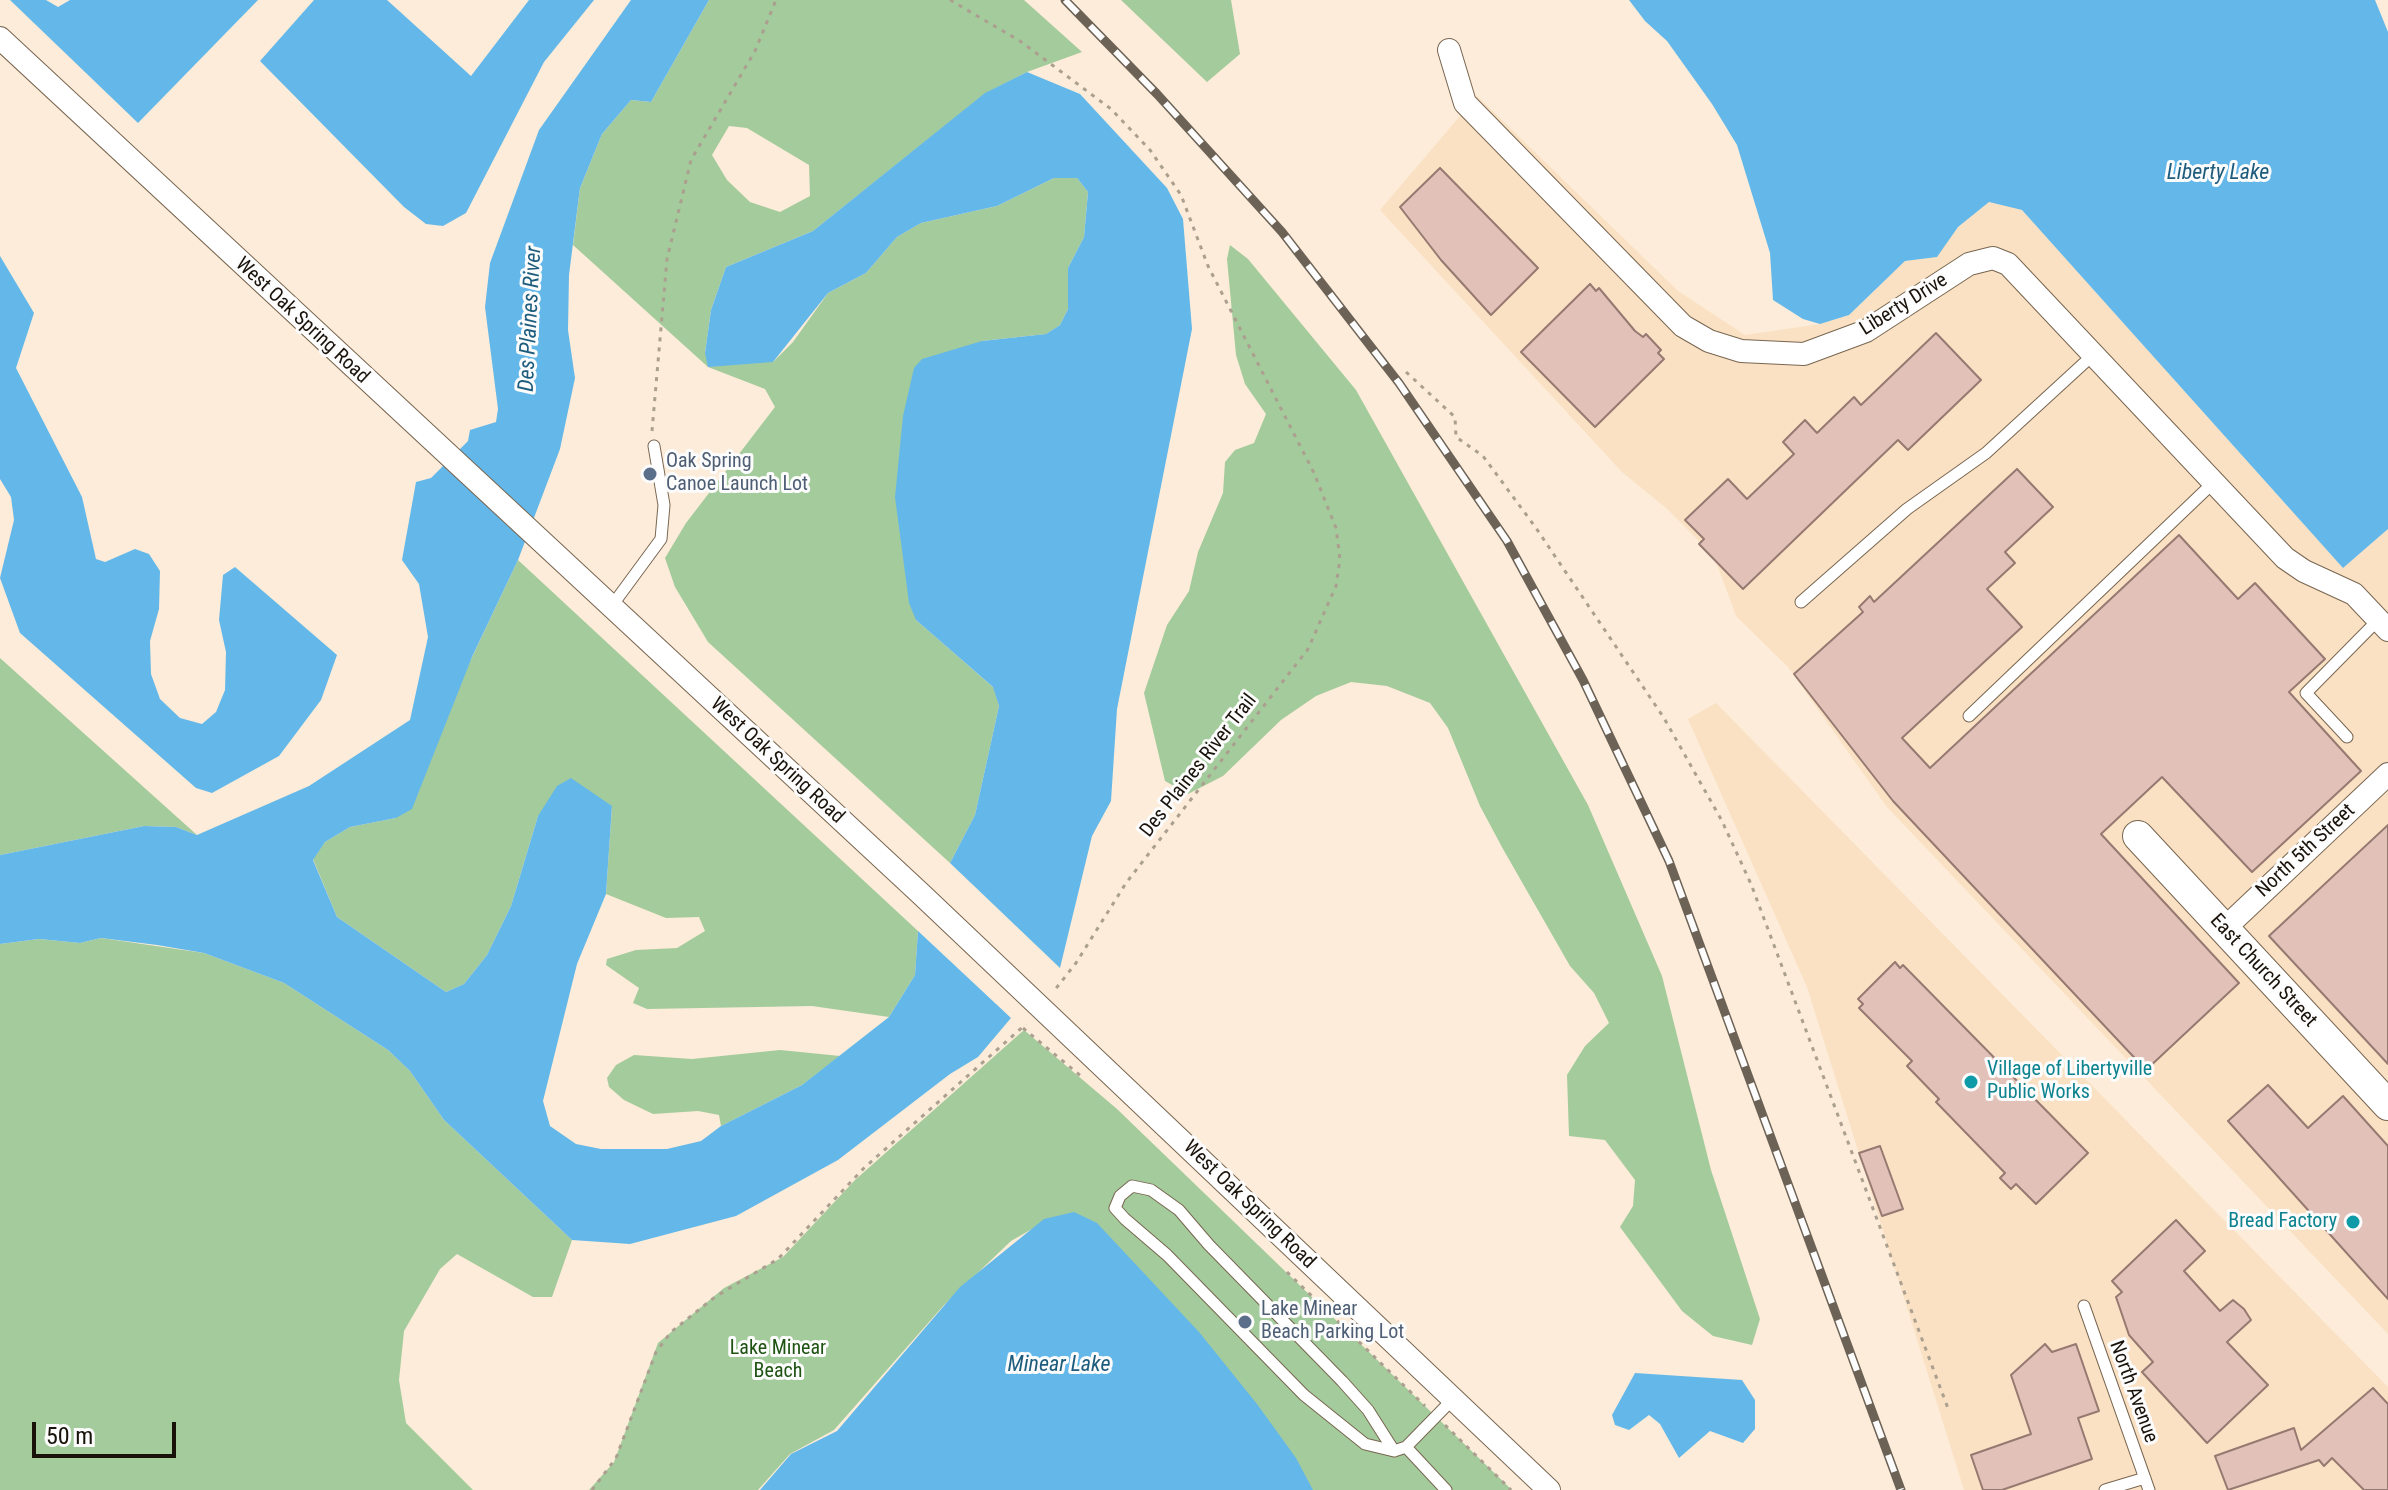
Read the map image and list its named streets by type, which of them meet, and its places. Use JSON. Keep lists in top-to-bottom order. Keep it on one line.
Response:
{"streets":{"street":["Liberty Drive","West Oak Spring Road","North 5th Street","East Church Street"],"lane":["North Avenue"],"path":["Des Plaines River Trail"]},"crossings":[["West Oak Spring Road","Des Plaines River Trail"],["North 5th Street","East Church Street"]],"water":["Liberty Lake","Des Plaines River","Minear Lake"],"parks":["Lake Minear Beach"],"places":["Oak Spring Canoe Launch Lot","Village of Libertyville Public Works","Bread Factory","Lake Minear Beach Parking Lot"],"scale_bar":"50 m"}
